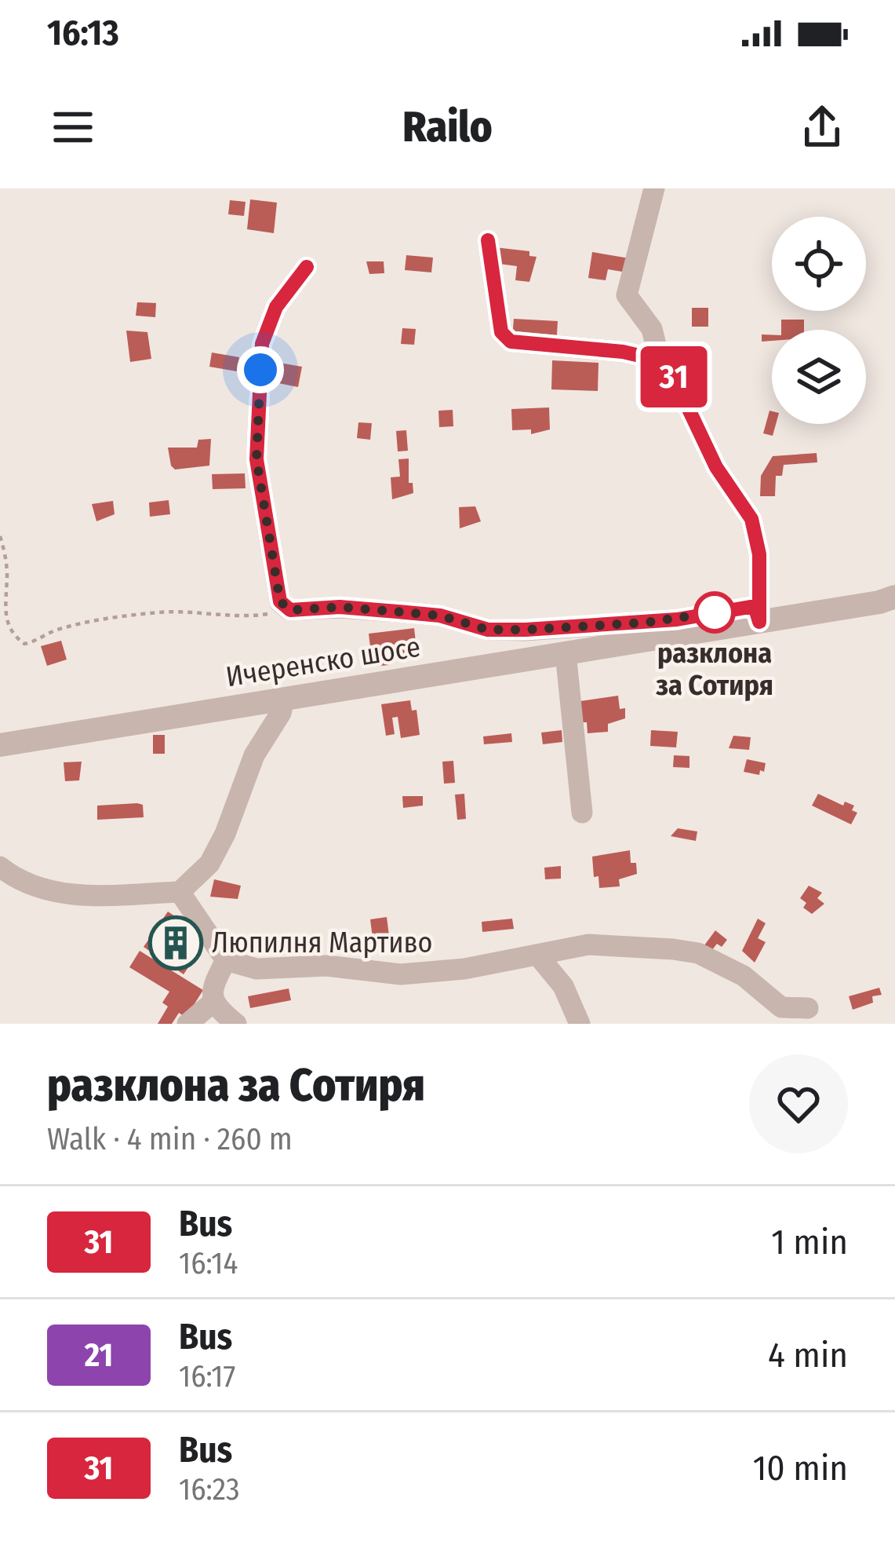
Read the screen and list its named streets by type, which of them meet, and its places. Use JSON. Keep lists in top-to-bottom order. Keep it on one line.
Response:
{"streets":{"street":["Ичеренско шосе"]},"places":{"other":["разклона за Сотиря"],"building":["Люпилня Мартиво"]},"lines":["bus line 31"],"page":{"status":"16:13","header":"Railo","on_map":"31","heading":["разклона за Сотиря","Walk · 4 min · 260 m"],"list":[{"mark":"31","name":"Bus","note":"16:14","value":"1 min"},{"mark":"21","name":"Bus","note":"16:17","value":"4 min"},{"mark":"31","name":"Bus","note":"16:23","value":"10 min"}]}}
